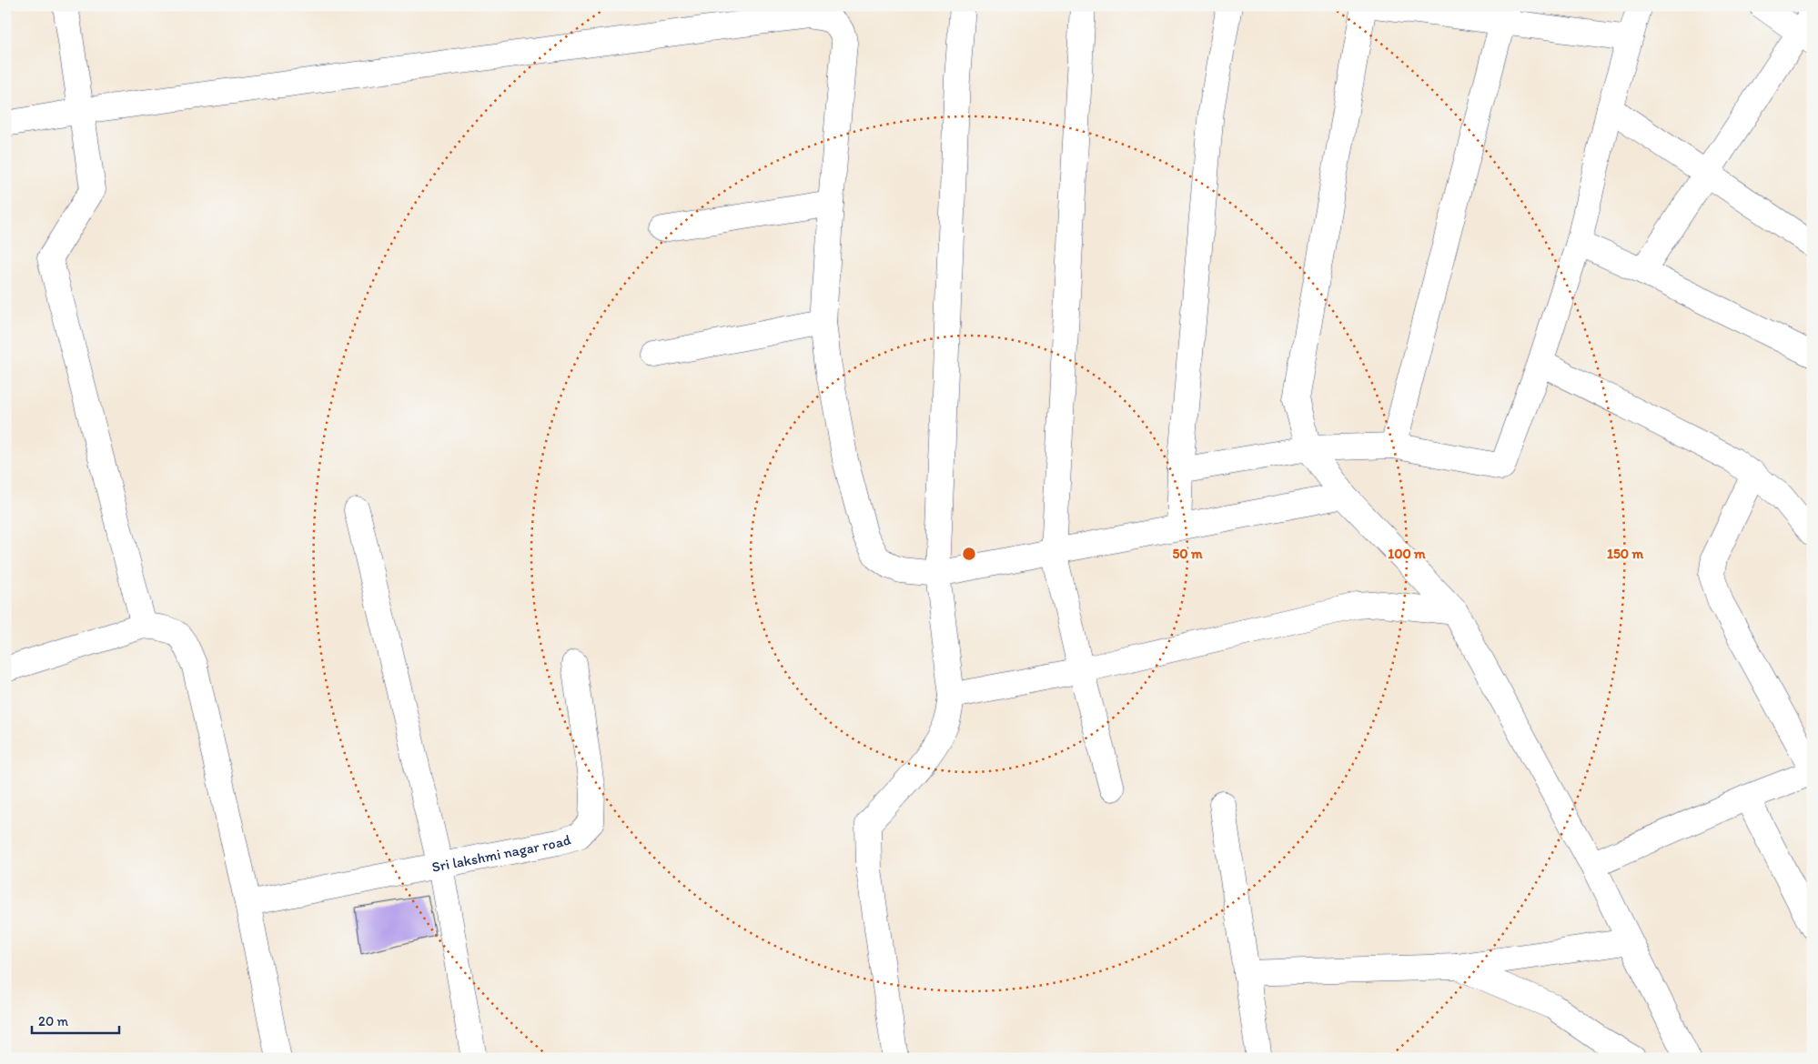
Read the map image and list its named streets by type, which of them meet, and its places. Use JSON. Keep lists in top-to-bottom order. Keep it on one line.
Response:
{"streets":{"street":["Sri lakshmi nagar road"]},"scale_bar":"20 m","rings":["50 m","100 m","150 m"]}
